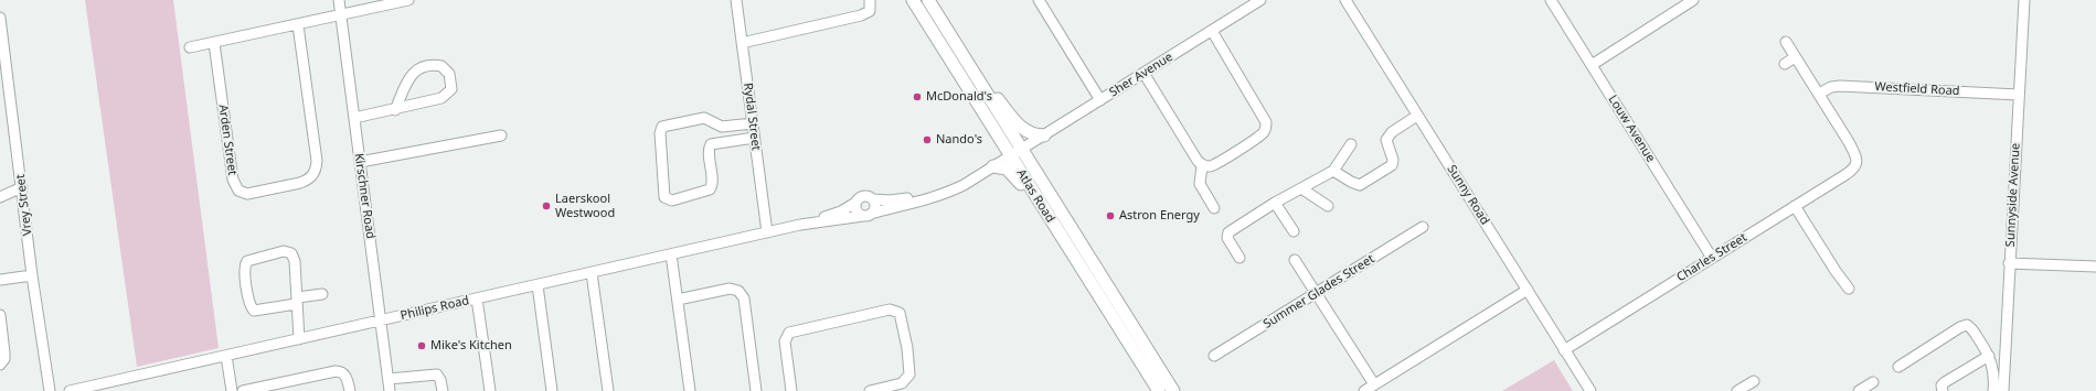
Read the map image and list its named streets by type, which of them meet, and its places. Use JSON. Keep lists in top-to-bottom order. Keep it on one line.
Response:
{"streets":{"main road":["Atlas Road"],"street":["Sher Avenue","Westfield Road","Rydal Street","Louw Avenue","Arden Street","Sunny Road","Sunnyside Avenue","Kirschner Road","Vrey Street","Charles Street","Summer Glades Street","Philips Road"]},"crossings":[["Sher Avenue","Atlas Road"],["Sher Avenue","Philips Road"],["Westfield Road","Sunnyside Avenue"],["Westfield Road","Charles Street"],["Rydal Street","Philips Road"],["Louw Avenue","Charles Street"],["Sunny Road","Charles Street"],["Kirschner Road","Philips Road"],["Atlas Road","Philips Road"]],"places":["McDonald's","Nando's","Laerskool Westwood","Astron Energy","Mike's Kitchen"]}
